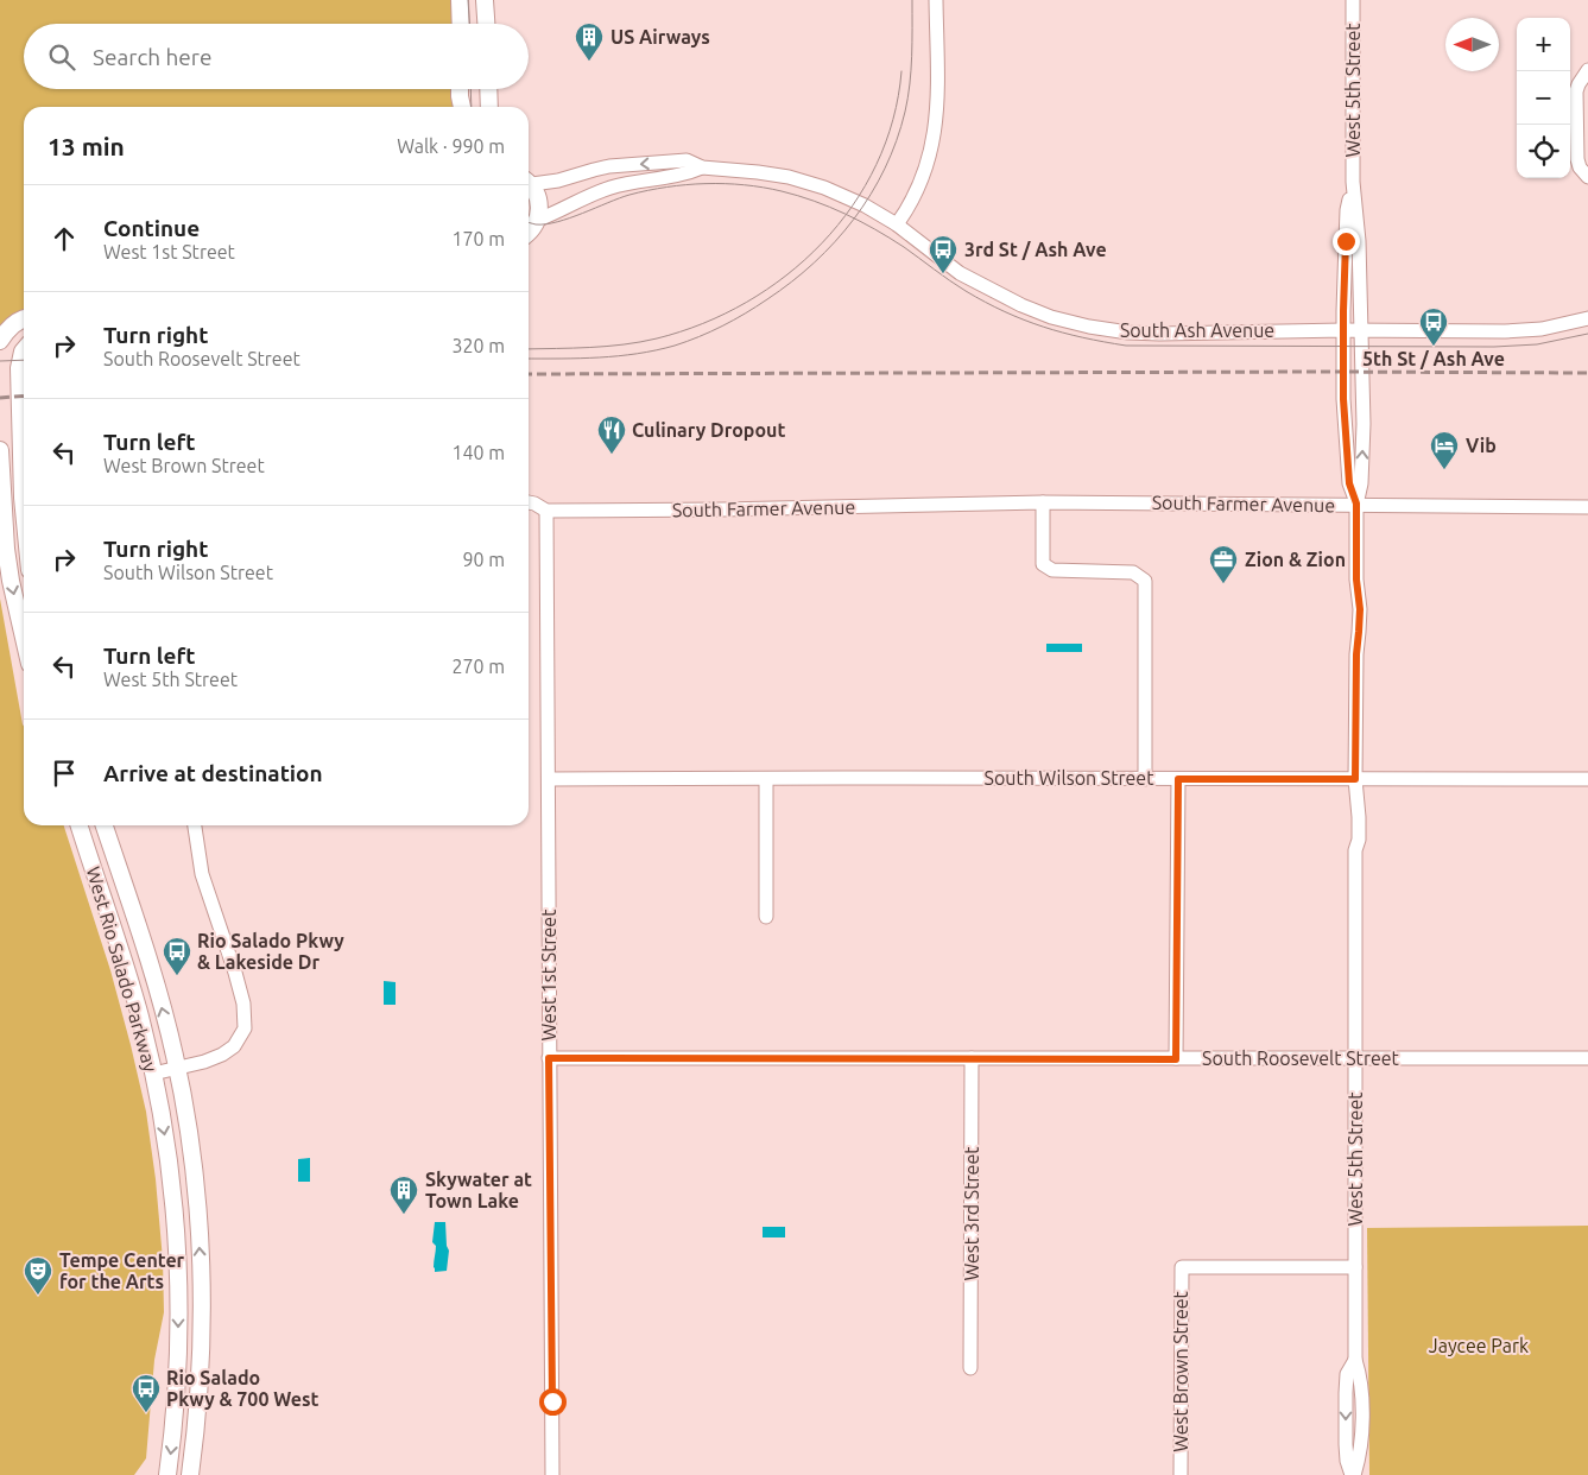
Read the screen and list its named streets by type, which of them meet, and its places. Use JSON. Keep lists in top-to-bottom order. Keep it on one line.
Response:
{"streets":{"main road":["West Rio Salado Parkway"],"street":["West 5th Street","South Ash Avenue","South Farmer Avenue","South Wilson Street","West 1st Street","South Roosevelt Street","West 3rd Street","West Brown Street"]},"crossings":[["West 5th Street","South Ash Avenue"],["West 5th Street","South Farmer Avenue"],["West 5th Street","South Wilson Street"],["West 5th Street","South Roosevelt Street"],["West 5th Street","West Brown Street"],["South Farmer Avenue","West 1st Street"],["South Wilson Street","West 1st Street"],["West 1st Street","South Roosevelt Street"],["South Roosevelt Street","West 3rd Street"]],"parks":["Jaycee Park"],"places":{"building":["US Airways","Skywater at Town Lake"],"bus stop":["3rd St / Ash Ave","5th St / Ash Ave","Rio Salado Pkwy & Lakeside Dr","Rio Salado Pkwy & 700 West"],"restaurant":["Culinary Dropout"],"hotel":["Vib"],"office":["Zion & Zion"],"theatre":["Tempe Center for the Arts"]},"north":"left","page":{"map_buttons":["+","−"],"search":"Search here","heading":["13 min","Walk · 990 m"],"list":[["Continue","West 1st Street","170 m"],["Turn right","South Roosevelt Street","320 m"],["Turn left","West Brown Street","140 m"],["Turn right","South Wilson Street","90 m"],["Turn left","West 5th Street","270 m"],"Arrive at destination"]}}
